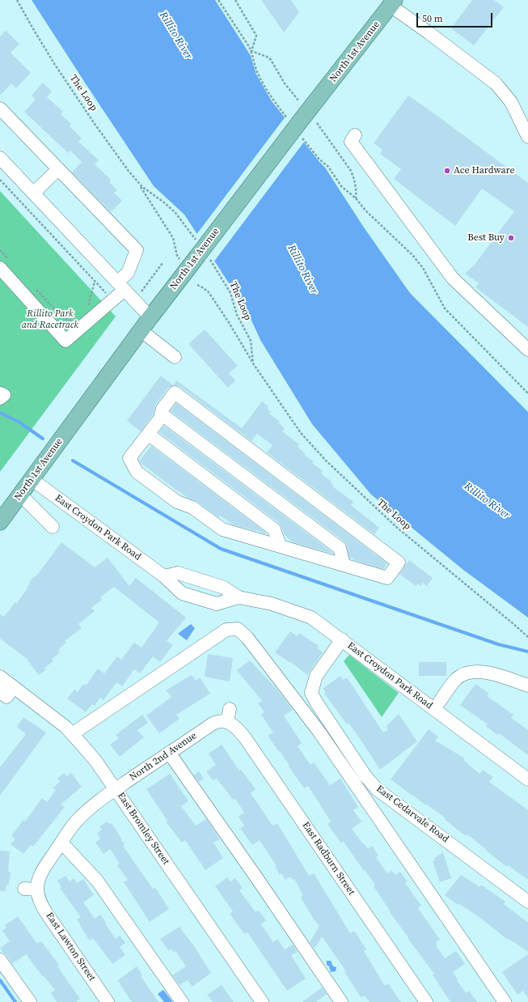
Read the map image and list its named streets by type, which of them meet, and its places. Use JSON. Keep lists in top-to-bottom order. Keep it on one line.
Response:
{"streets":{"main road":["North 1st Avenue"],"street":["East Croydon Park Road","North 2nd Avenue","East Cedarvale Road","East Bromley Street","East Radburn Street","East Lawton Street"],"path":["The Loop"]},"crossings":[["North 1st Avenue","The Loop"],["North 1st Avenue","East Croydon Park Road"],["East Croydon Park Road","East Cedarvale Road"],["North 2nd Avenue","East Bromley Street"],["North 2nd Avenue","East Radburn Street"],["North 2nd Avenue","East Lawton Street"]],"water":["Rillito River"],"parks":["Rillito Park and Racetrack"],"places":["Ace Hardware","Best Buy"],"scale_bar":"50 m"}
